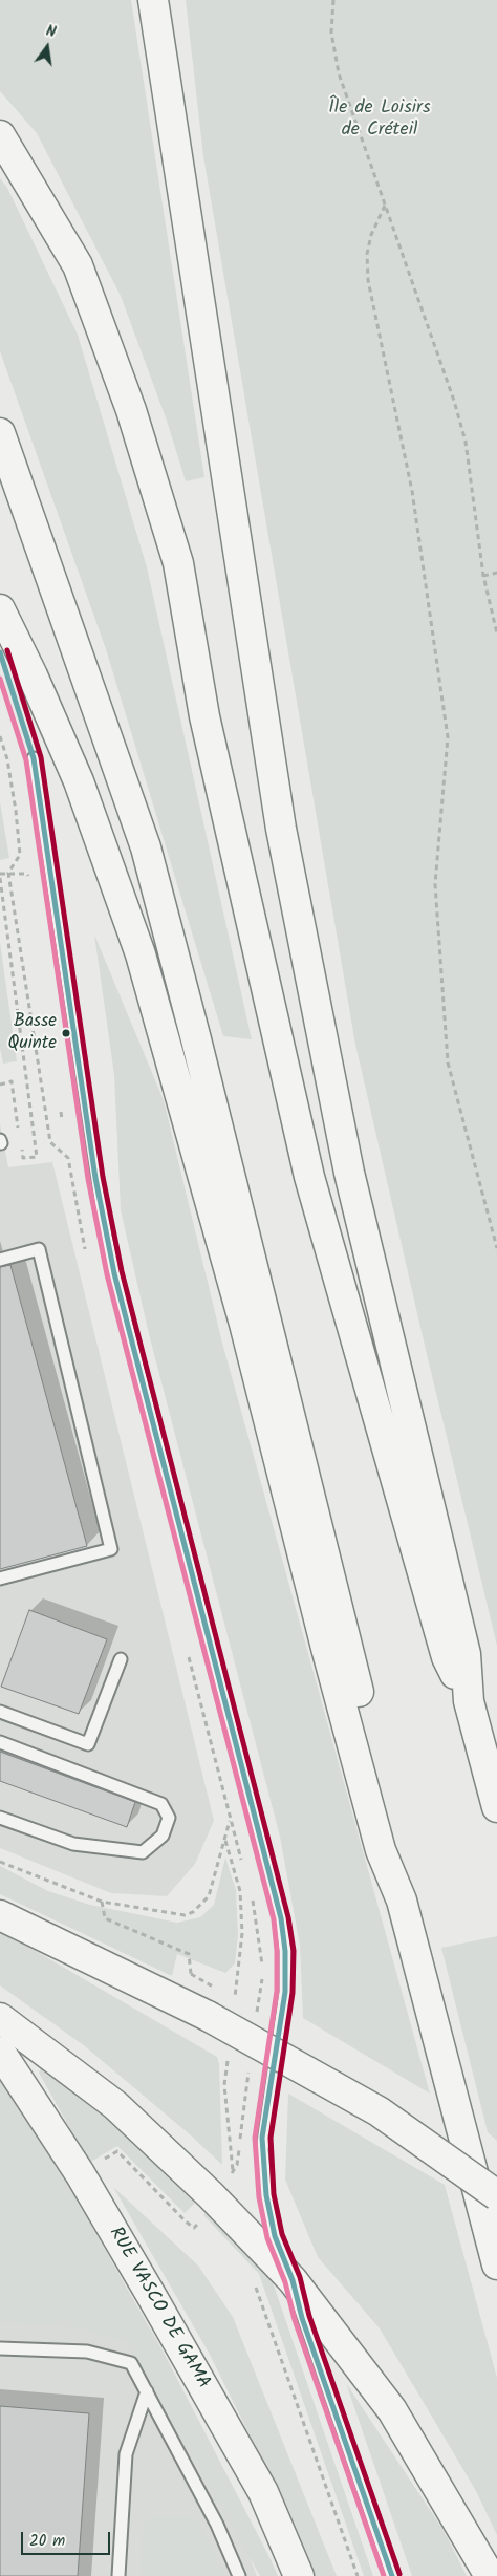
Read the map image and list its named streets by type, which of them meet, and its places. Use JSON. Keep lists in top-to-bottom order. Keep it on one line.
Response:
{"streets":{"main road":["RUE VASCO DE GAMA"]},"parks":["Île de Loisirs de Créteil"],"places":["Basse Quinte"],"scale_bar":"20 m","north":"top"}
